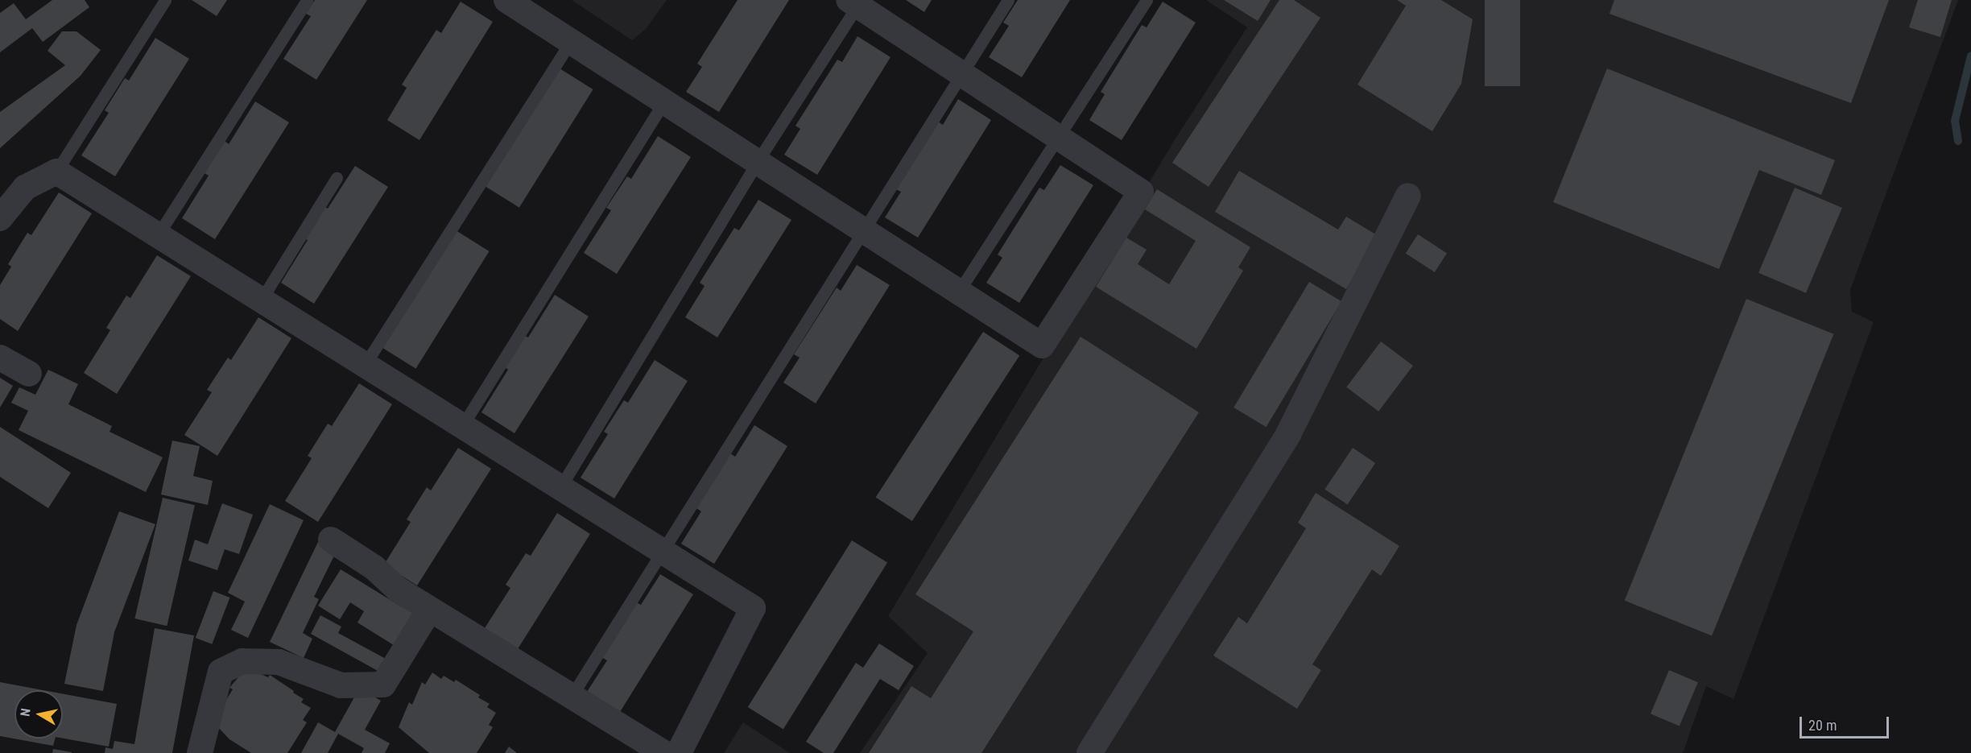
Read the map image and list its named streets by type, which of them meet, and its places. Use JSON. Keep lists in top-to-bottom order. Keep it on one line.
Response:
{"scale_bar":"20 m","north":"left"}
